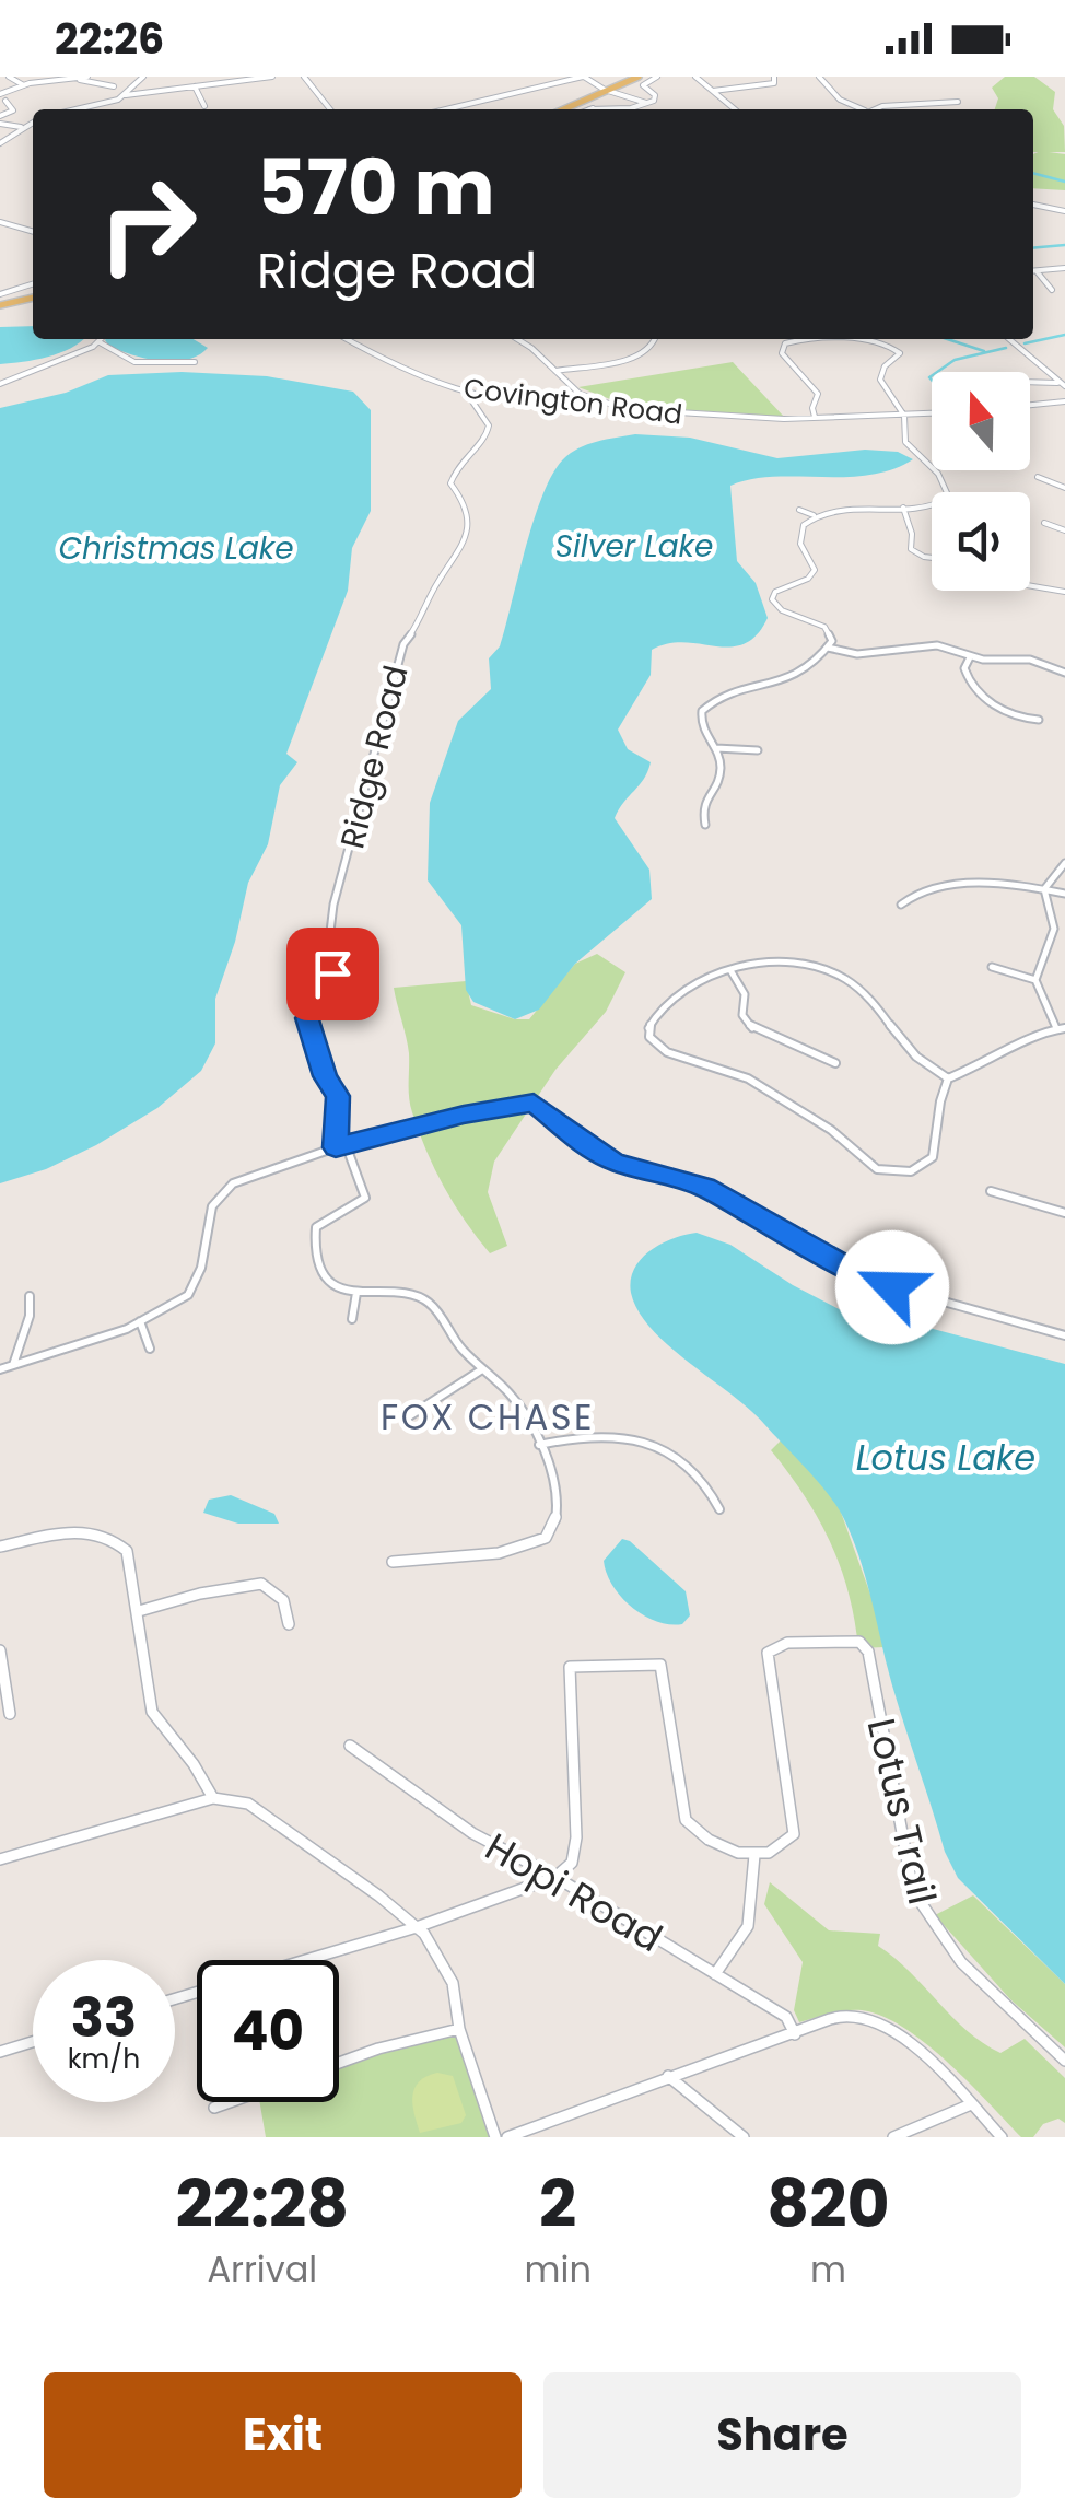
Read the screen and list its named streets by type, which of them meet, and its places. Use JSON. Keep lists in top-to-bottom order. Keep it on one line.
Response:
{"streets":{"street":["Covington Road","Ridge Road","Lotus Trail","Hopi Road"]},"crossings":[["Covington Road","Ridge Road"]],"districts":["FOX CHASE"],"water":["Silver Lake","Christmas Lake","Lotus Lake"],"north":"top","page":{"status":"22:26","turn":["570 m","Ridge Road"],"speed":"33 km/h","limit":"40","eta":["22:28","Arrival","2","min","820","m"],"buttons":["Exit","Share"]}}
